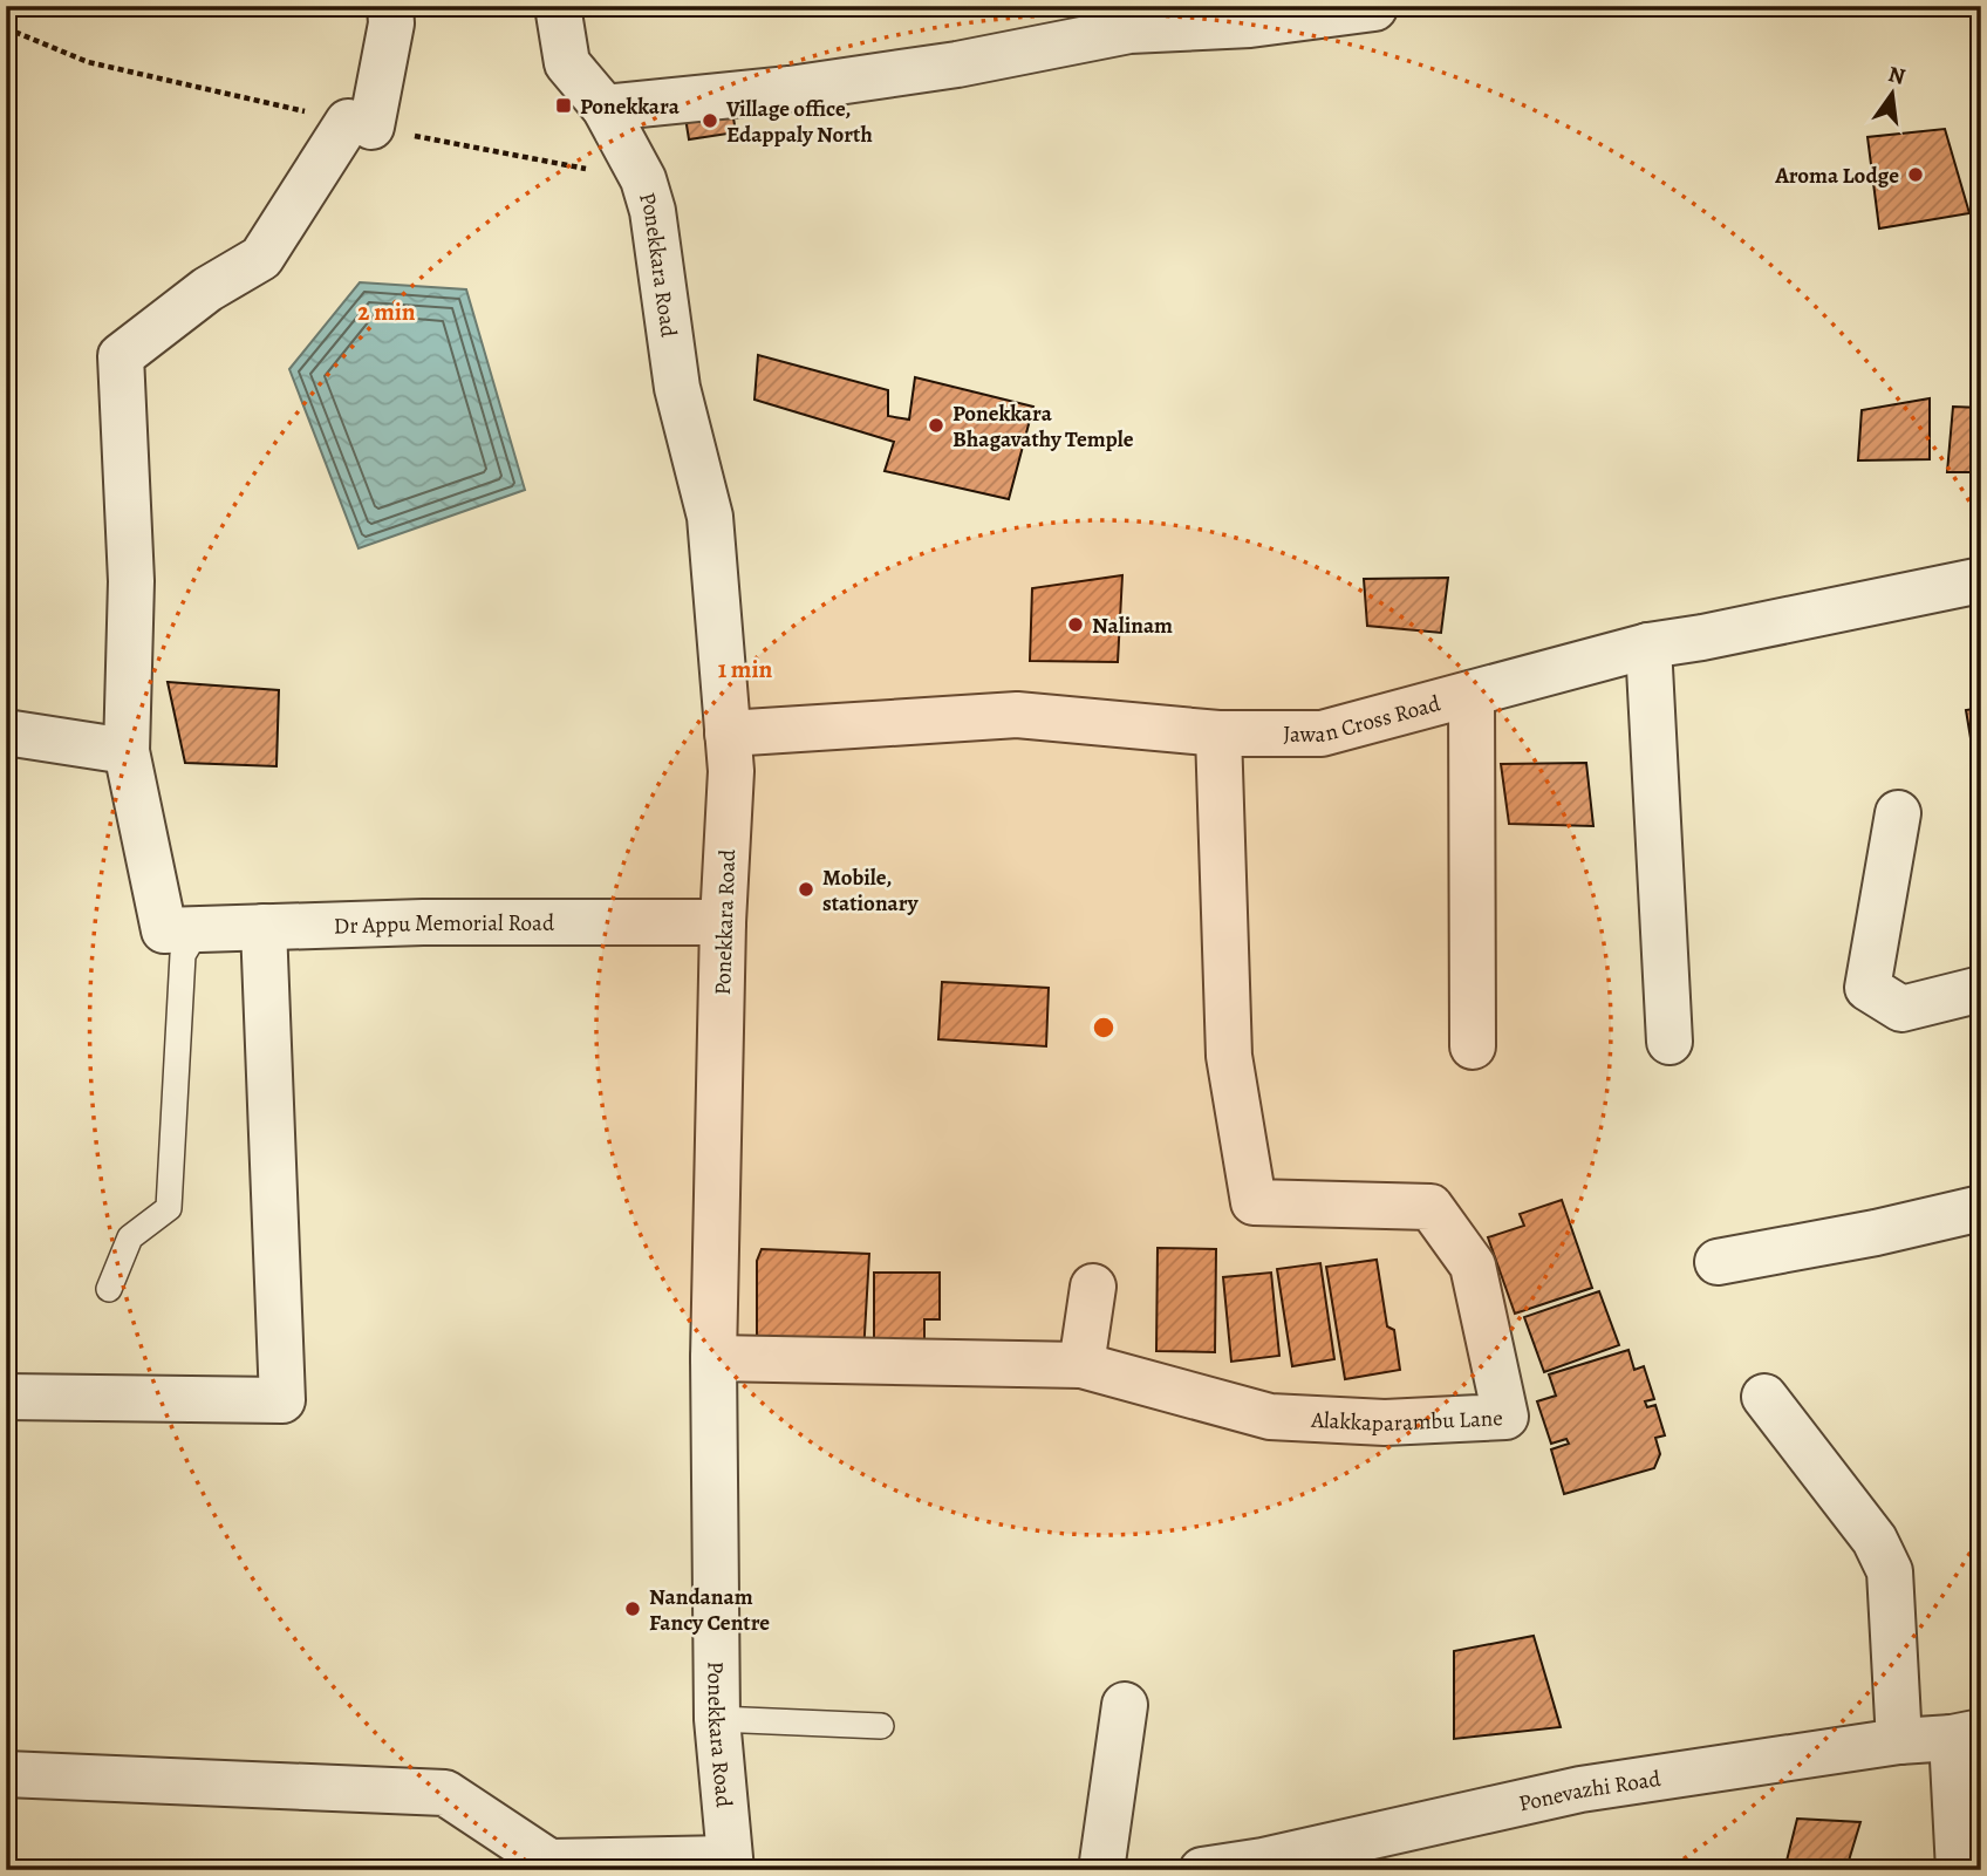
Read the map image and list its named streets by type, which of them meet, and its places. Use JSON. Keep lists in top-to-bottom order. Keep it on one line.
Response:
{"streets":{"street":["Ponekkara Road","Jawan Cross Road","Dr Appu Memorial Road","Alakkaparambu Lane","Ponevazhi Road"]},"crossings":[["Ponekkara Road","Jawan Cross Road"],["Ponekkara Road","Dr Appu Memorial Road"],["Jawan Cross Road","Alakkaparambu Lane"]],"places":{"transit":["Ponekkara"],"other":["Village office, Edappaly North","Aroma Lodge","Ponekkara Bhagavathy Temple","Nalinam","Mobile, stationary","Nandanam Fancy Centre"]},"north":"top","rings":["2 min","1 min"]}
